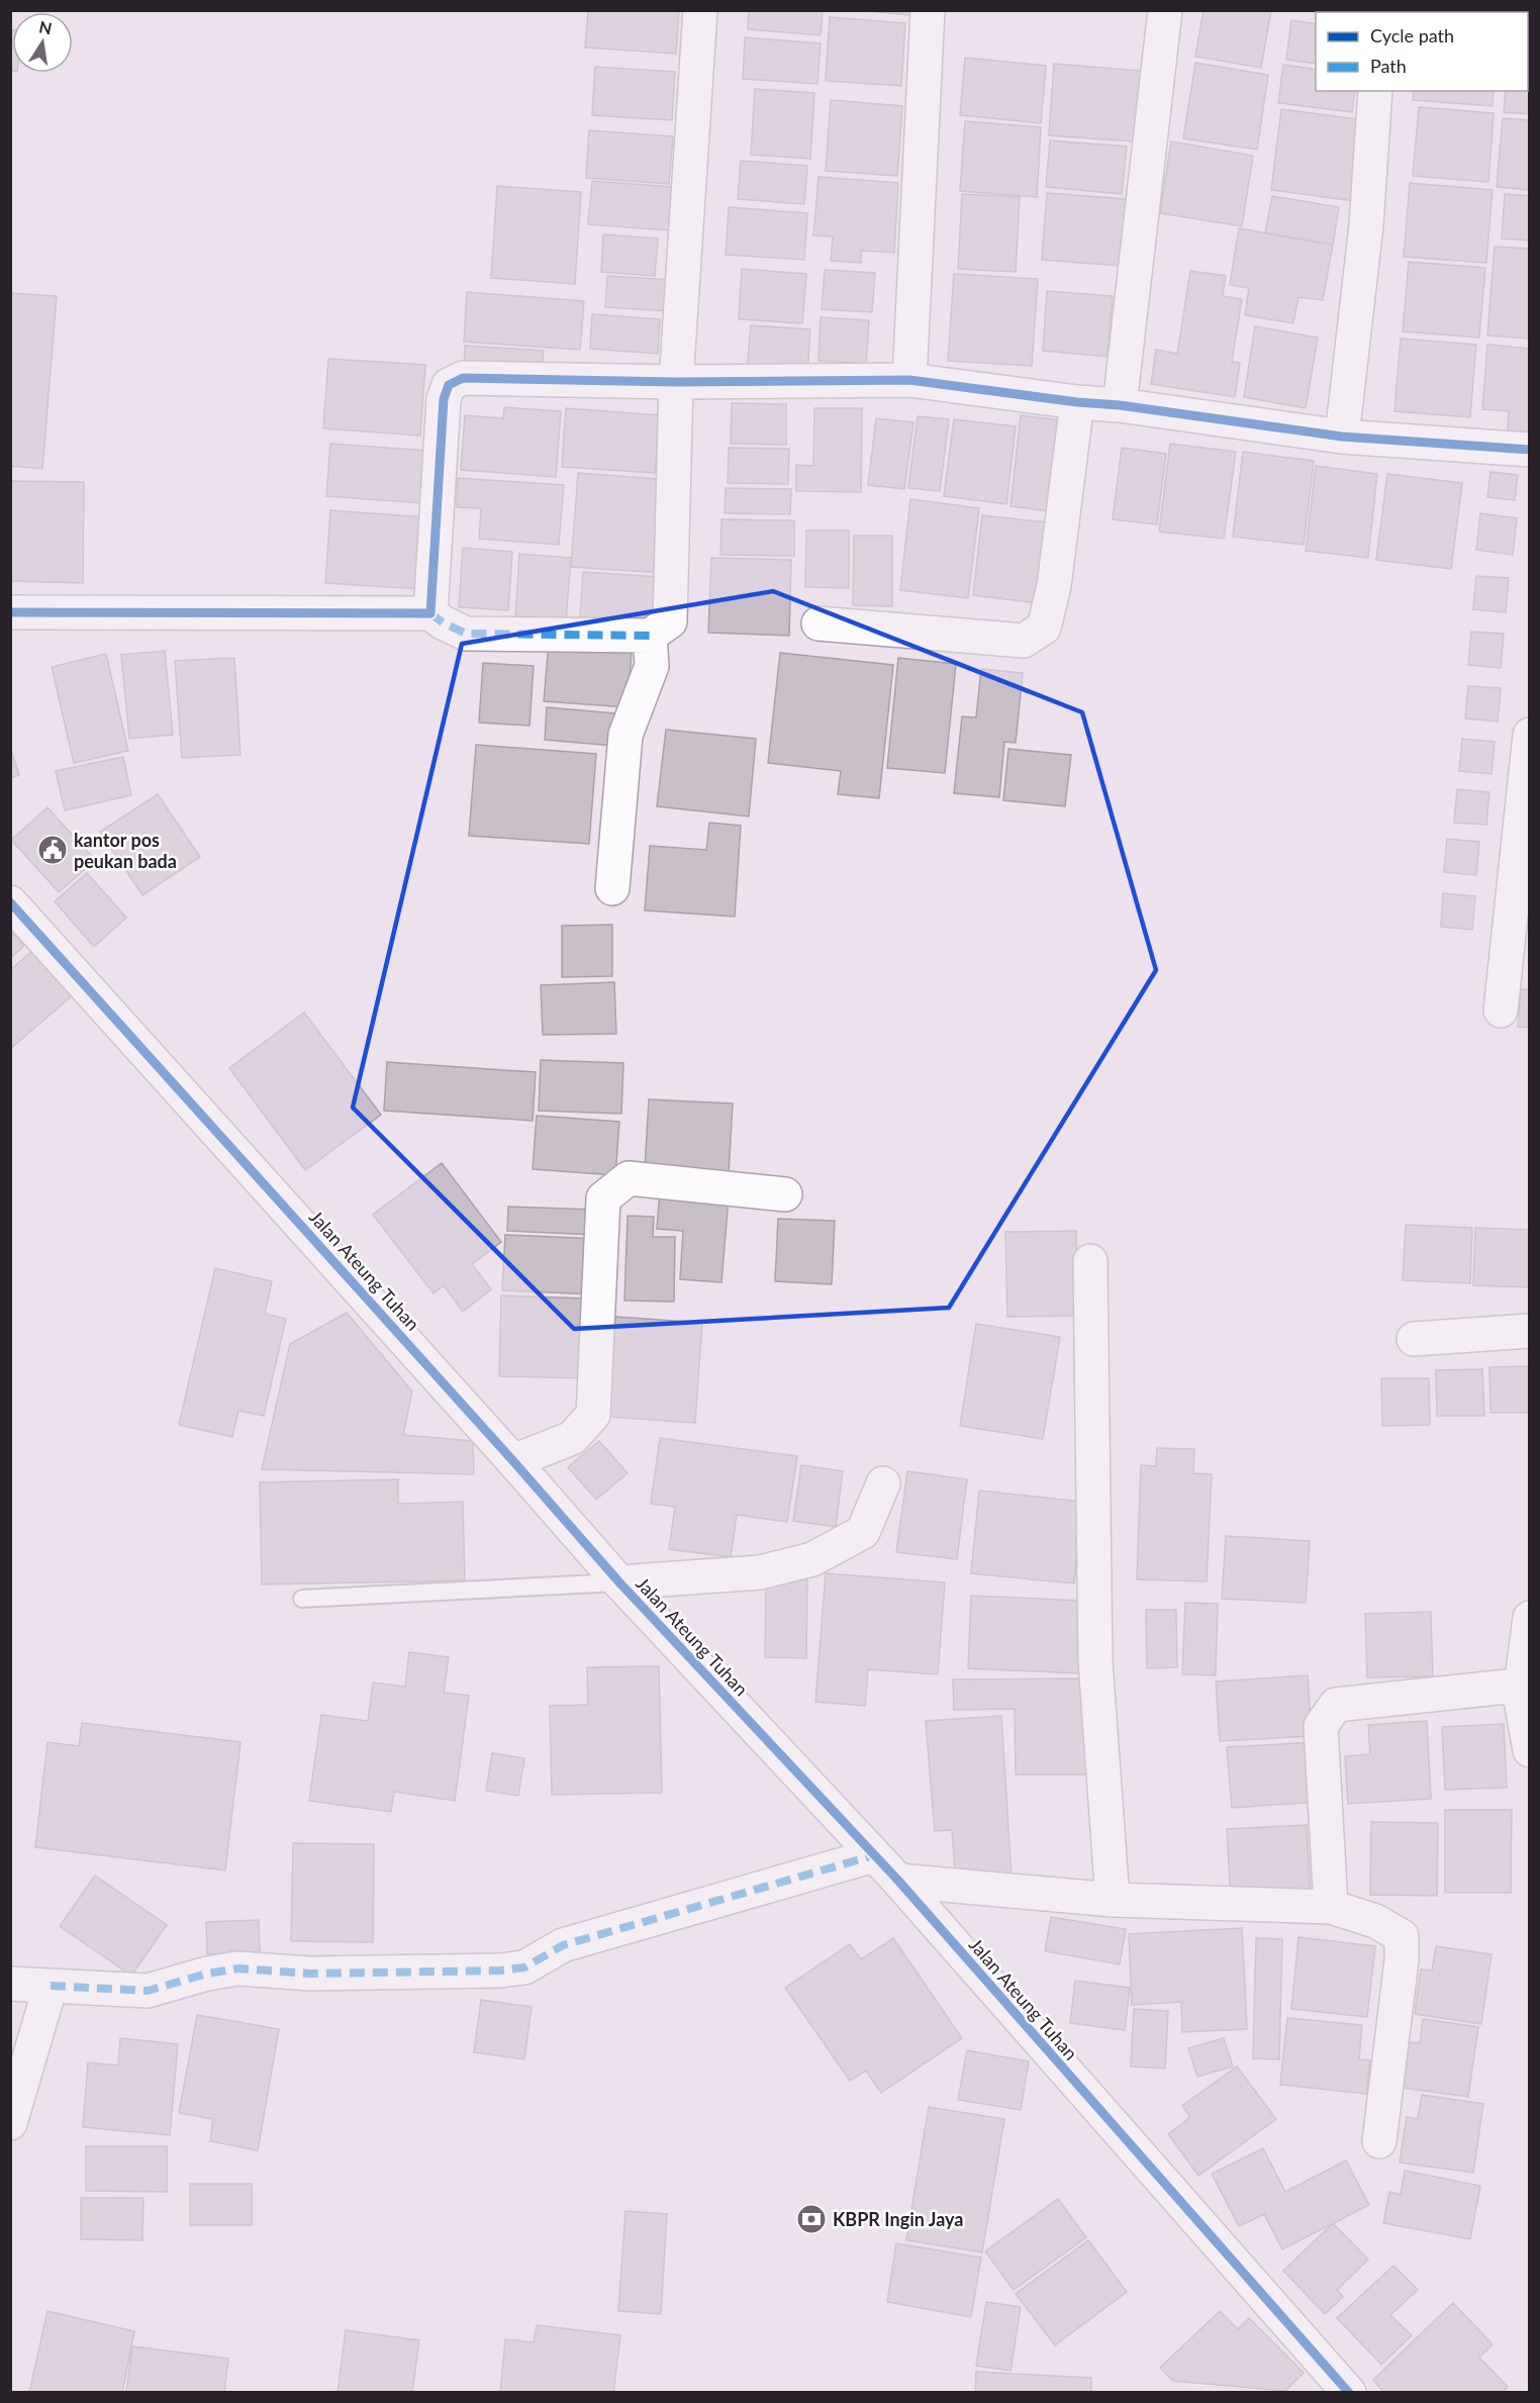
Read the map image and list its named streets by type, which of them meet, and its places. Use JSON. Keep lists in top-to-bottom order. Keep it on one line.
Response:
{"streets":{"street":["Jalan Ateung Tuhan"]},"places":{"public building":["kantor pos peukan bada"],"bank":["KBPR Ingin Jaya"]},"legend":["Cycle path","Path"],"north":"top"}
